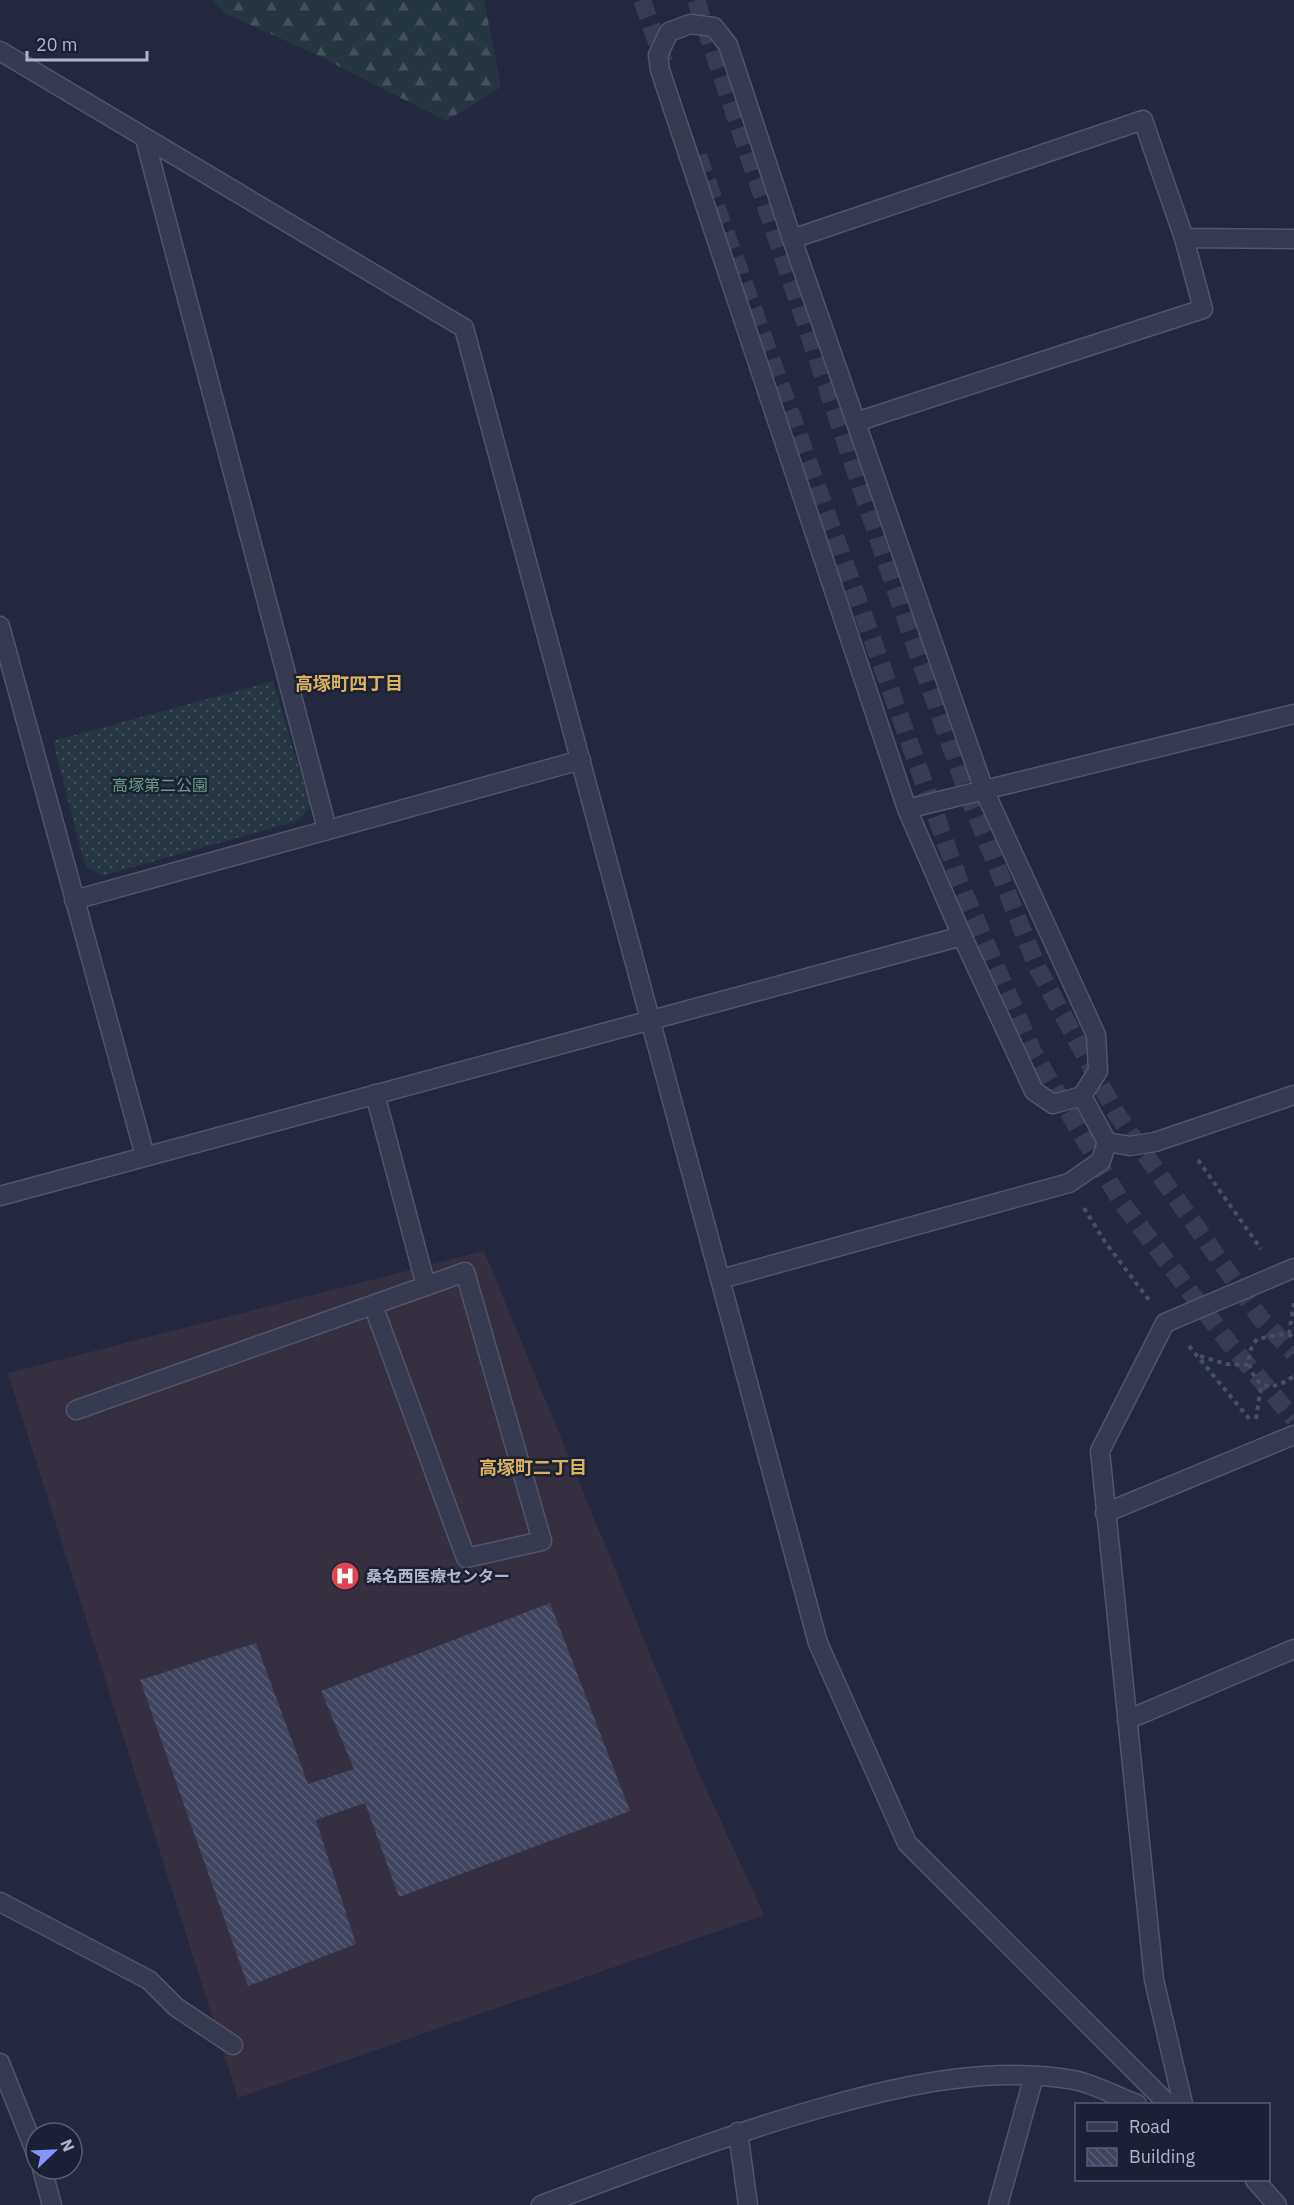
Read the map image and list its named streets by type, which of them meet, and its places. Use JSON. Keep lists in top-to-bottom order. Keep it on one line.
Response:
{"districts":["高塚町四丁目","高塚町二丁目"],"parks":["高塚第二公園"],"places":{"hospital":["桑名西医療センター"]},"legend":["Road","Building"],"scale_bar":"20 m","north":"top right"}
